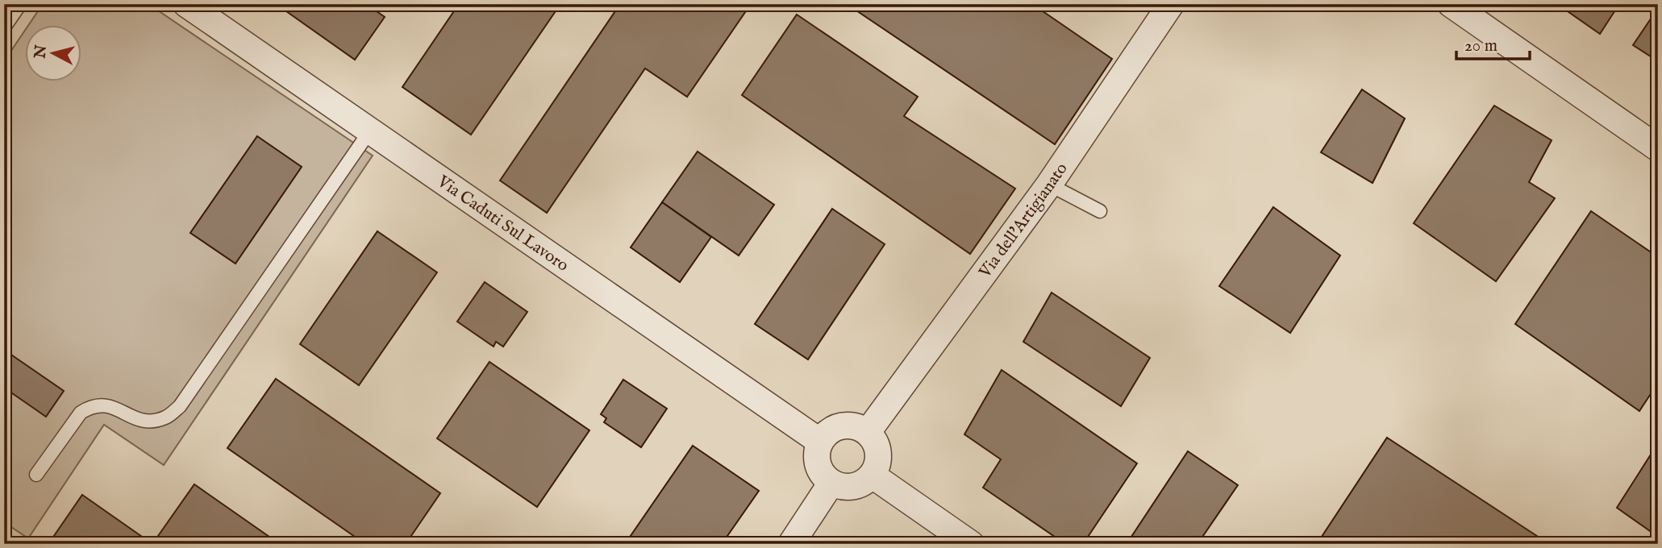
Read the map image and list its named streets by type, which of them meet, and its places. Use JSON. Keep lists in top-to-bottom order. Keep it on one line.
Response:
{"streets":{"street":["Via dell'Artigianato","Via Caduti Sul Lavoro"]},"crossings":[["Via dell'Artigianato","Via Caduti Sul Lavoro"]],"scale_bar":"20 m","north":"left"}
